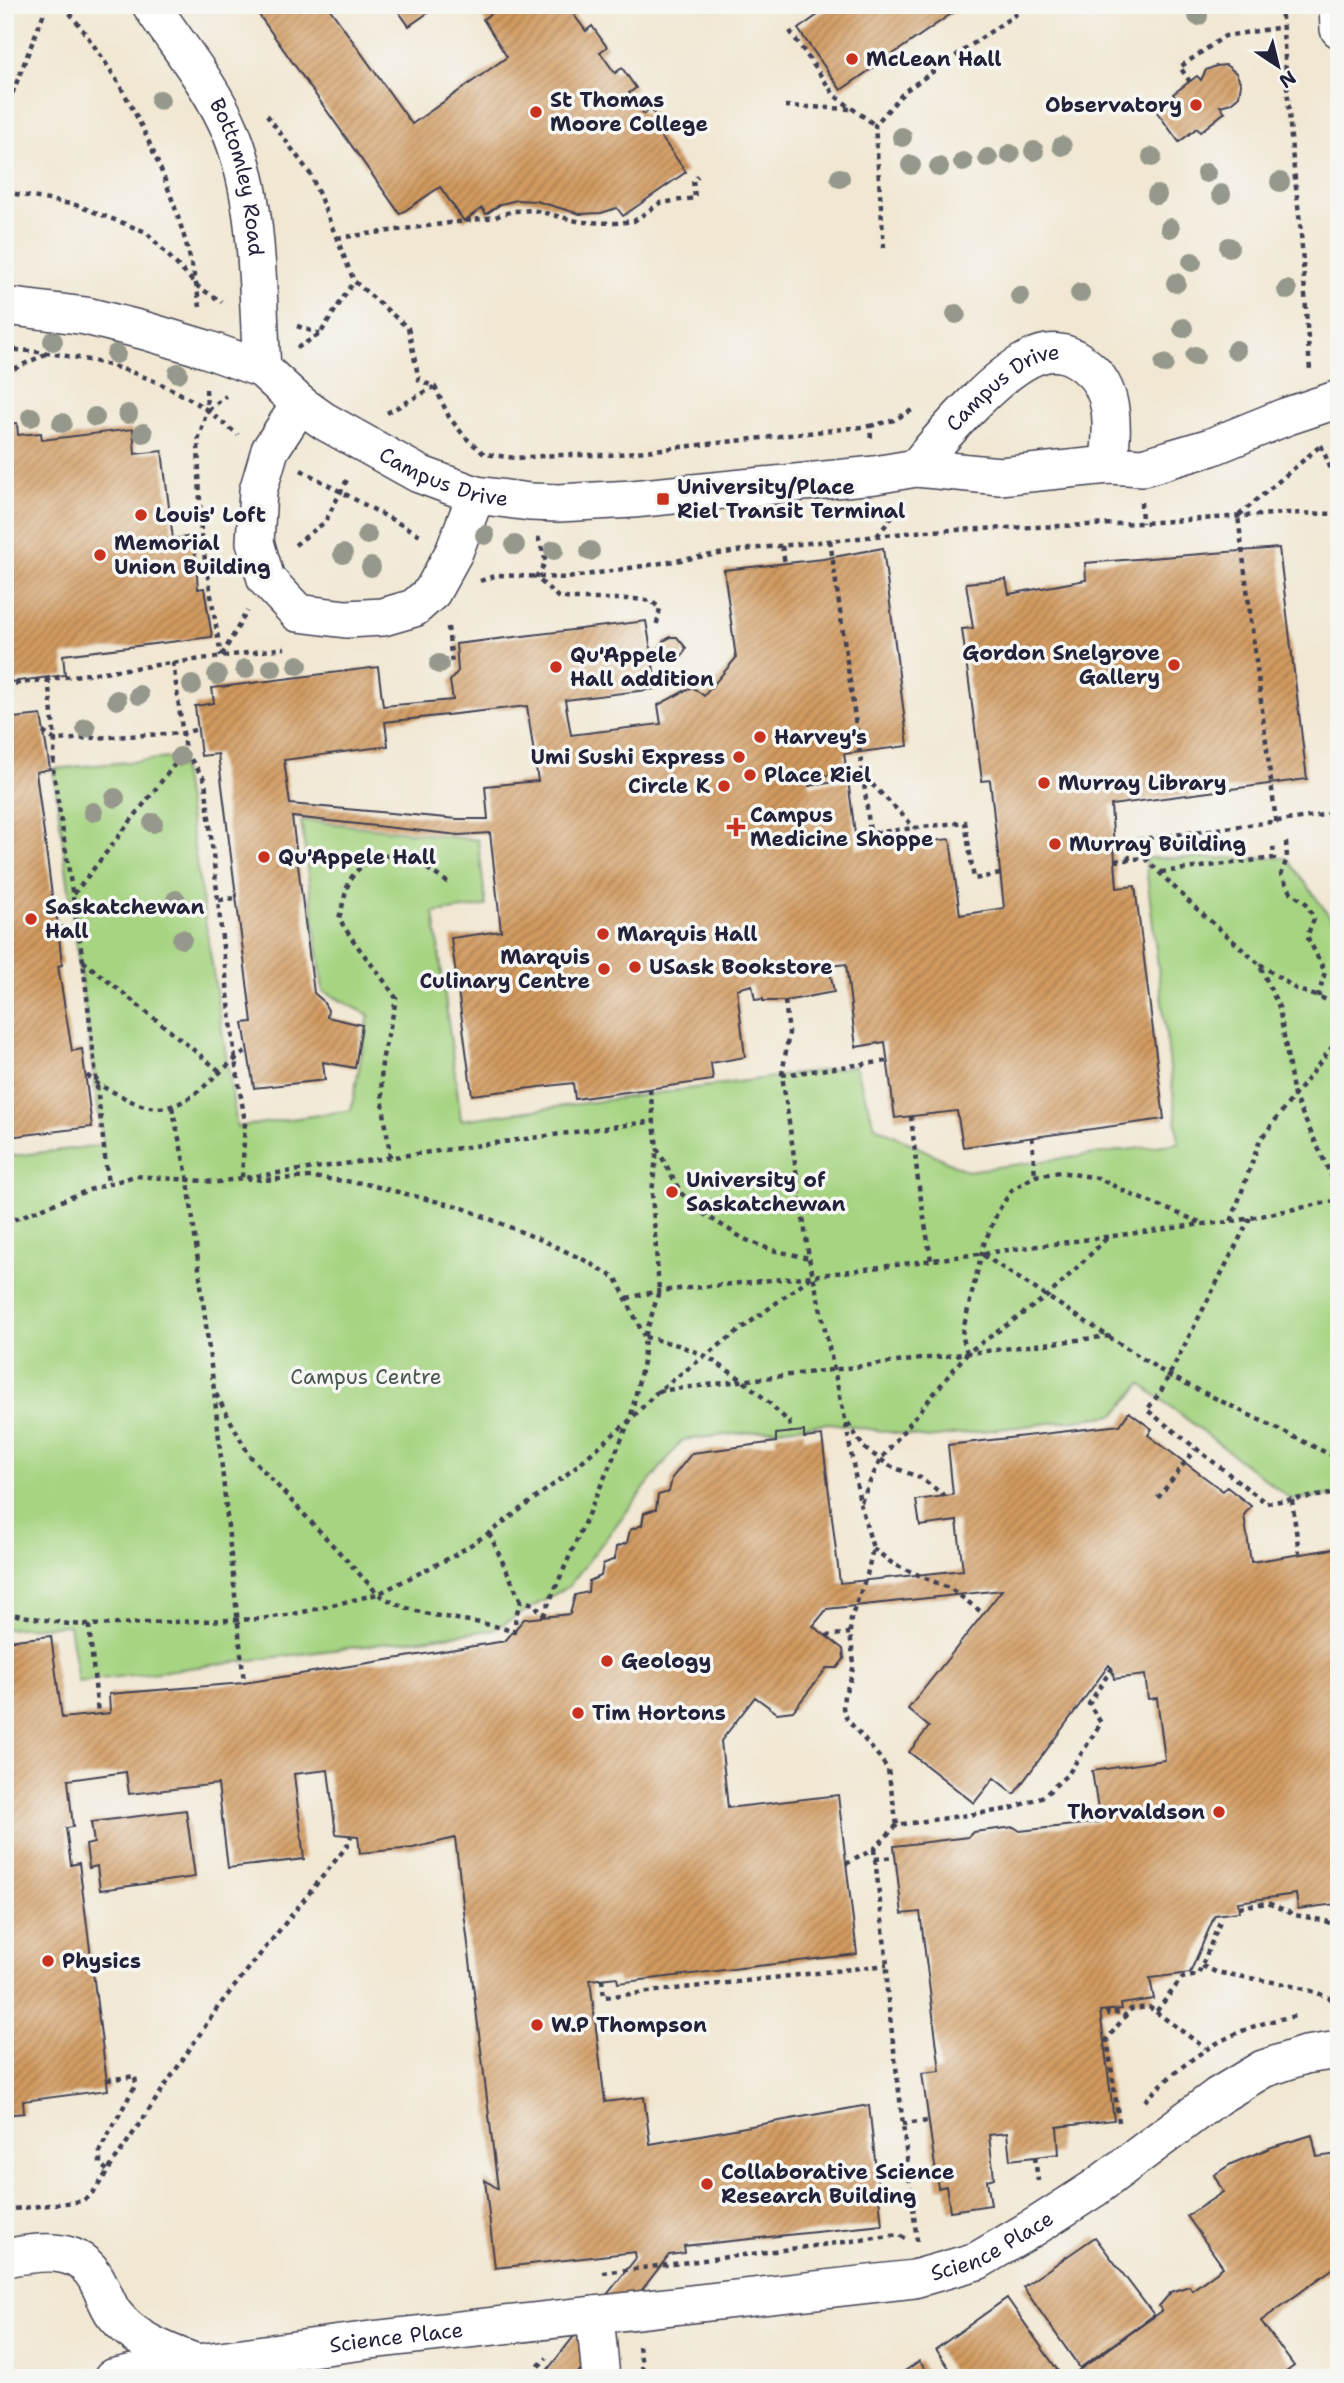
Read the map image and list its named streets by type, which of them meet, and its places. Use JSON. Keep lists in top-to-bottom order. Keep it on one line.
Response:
{"streets":{"street":["Bottomley Road","Campus Drive","Science Place"]},"crossings":[["Bottomley Road","Campus Drive"]],"parks":["Campus Centre"],"places":{"other":["McLean Hall","Observatory","St Thomas Moore College","Louis' Loft","Memorial Union Building","Gordon Snelgrove Gallery","Qu'Appele Hall addition","Harvey's","Umi Sushi Express","Place Riel","Murray Library","Circle K","Murray Building","Qu'Appele Hall","Saskatchewan Hall","Marquis Hall","USask Bookstore","Marquis Culinary Centre","University of Saskatchewan","Geology","Tim Hortons","Thorvaldson","Physics","W.P Thompson","Collaborative Science Research Building"],"transit":["University/Place Riel Transit Terminal"],"health":["Campus Medicine Shoppe"]},"north":"bottom right"}
